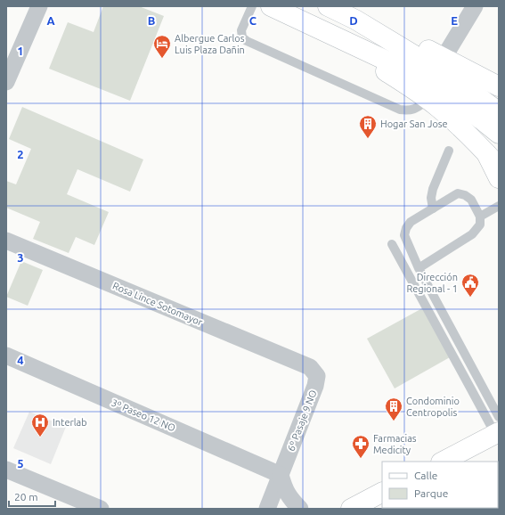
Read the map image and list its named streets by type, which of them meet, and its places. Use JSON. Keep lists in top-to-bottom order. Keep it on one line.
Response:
{"streets":{"street":["Rosa Lince Sotomayor","3º Paseo 12 NO","6º Pasaje 9 NO"]},"crossings":[["Rosa Lince Sotomayor","6º Pasaje 9 NO"],["3º Paseo 12 NO","6º Pasaje 9 NO"]],"places":{"hotel":["Albergue Carlos Luis Plaza Dañin"],"building":["Hogar San Jose","Condominio Centropolis"],"public building":["Dirección Regional - 1"],"hospital":["Interlab"],"pharmacy":["Farmacias Medicity"]},"legend":["Calle","Parque"],"scale_bar":"20 m","grid":{"columns":["A","B","C","D","E"],"rows":["1","2","3","4","5"]}}
